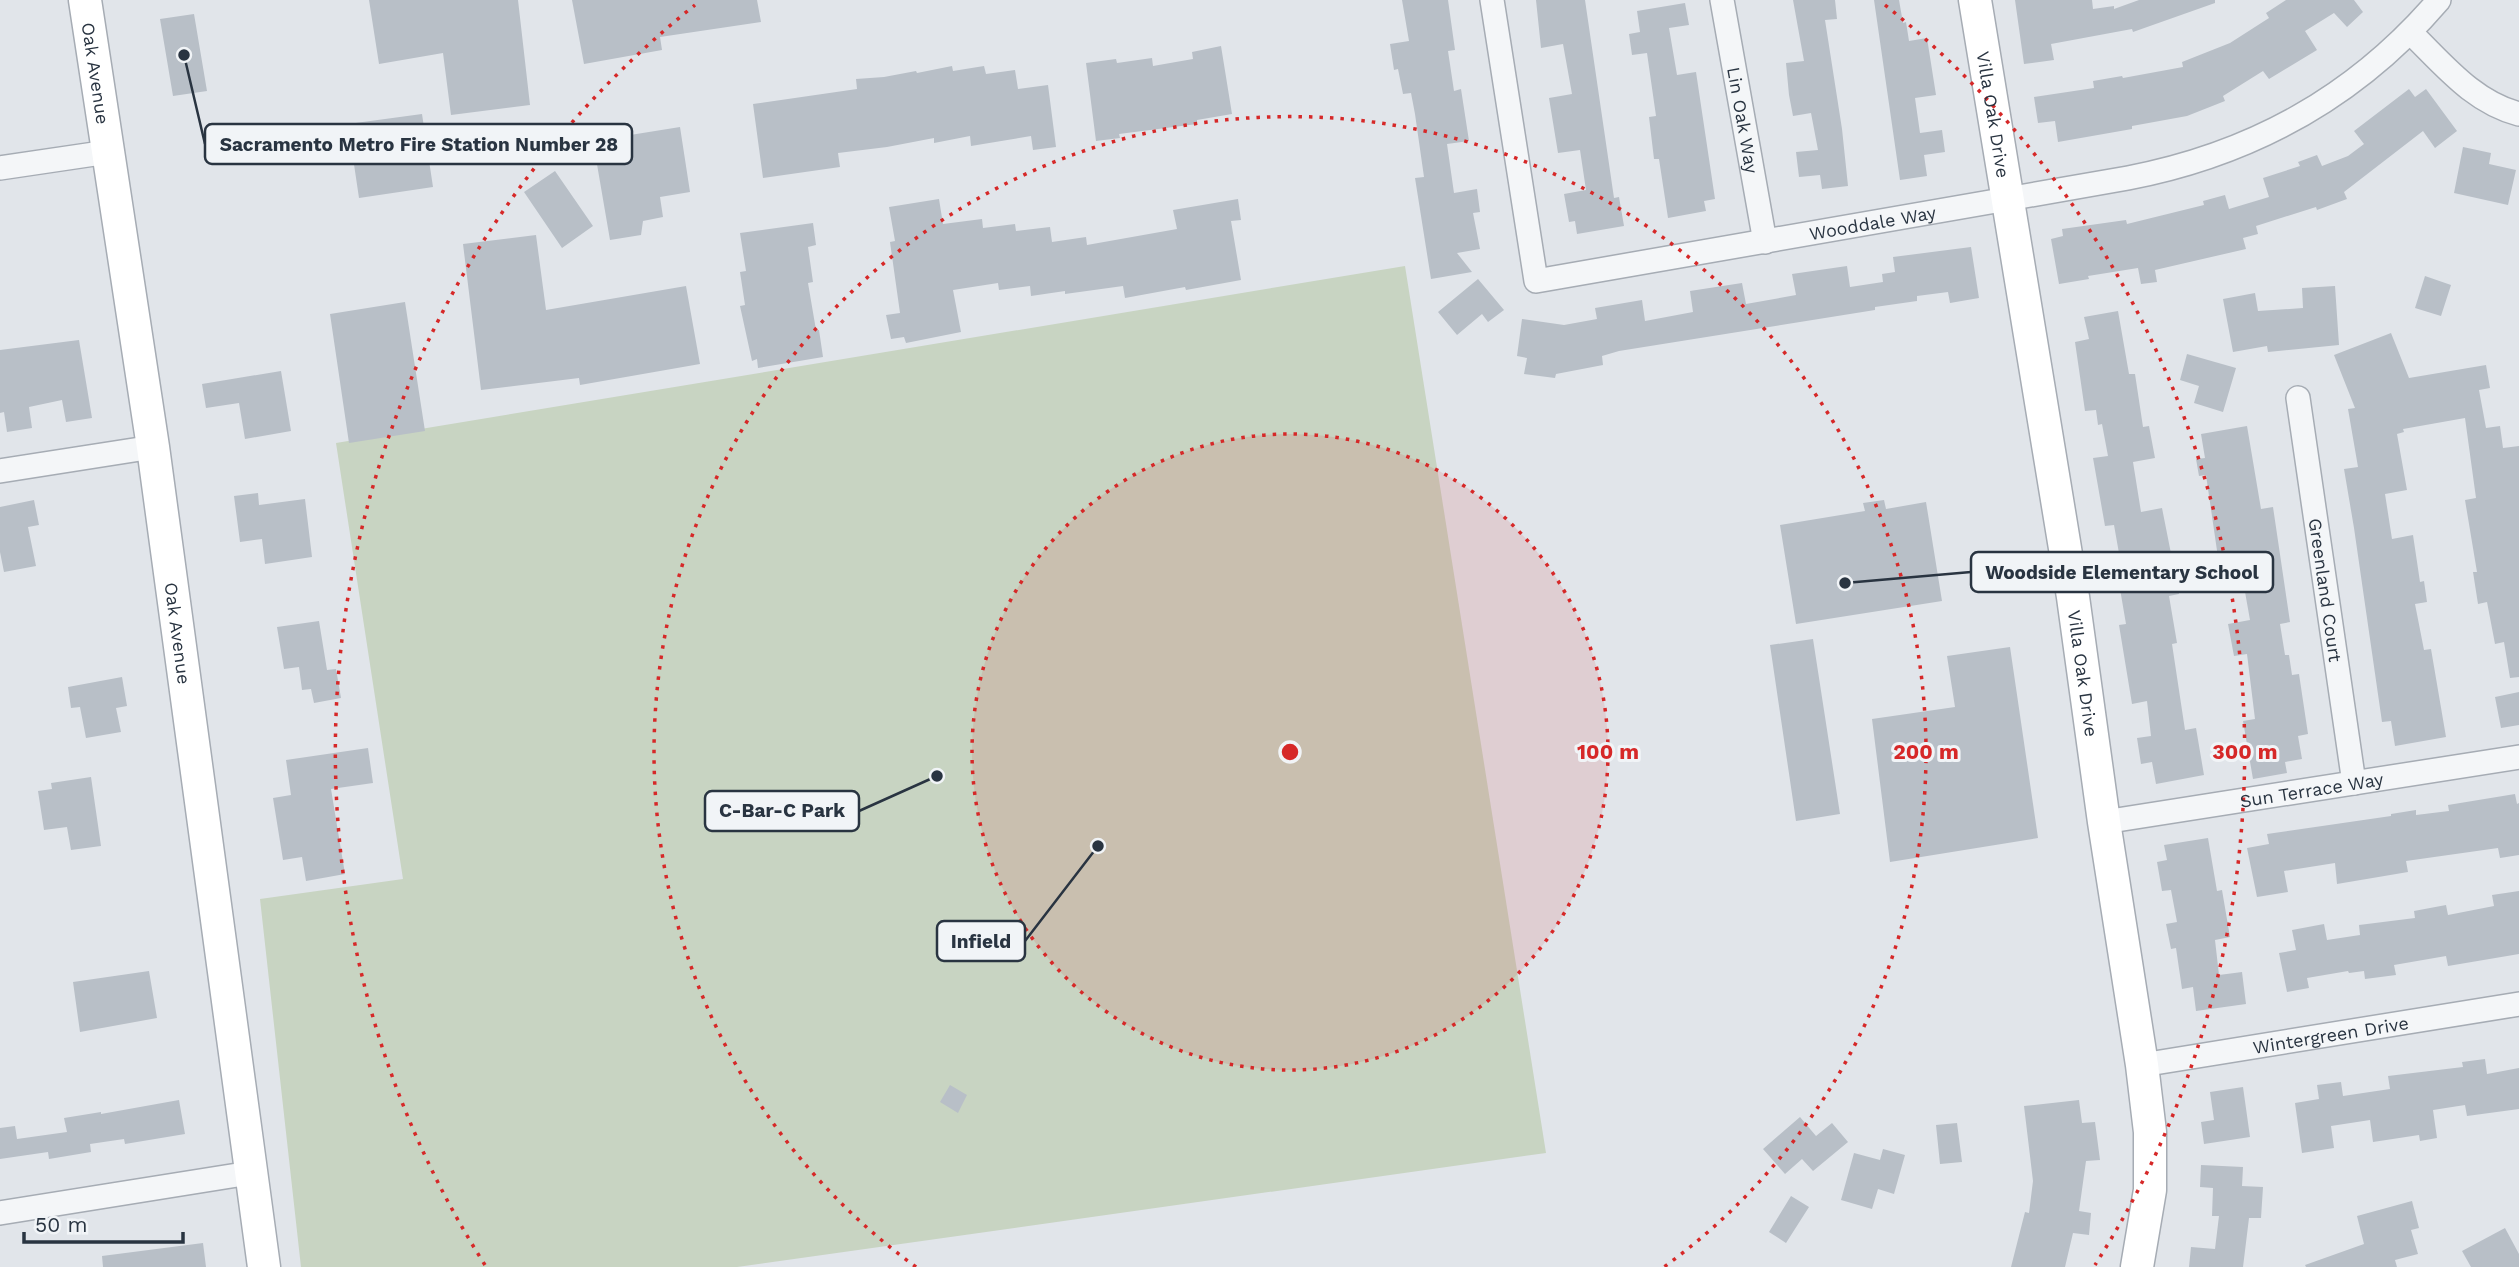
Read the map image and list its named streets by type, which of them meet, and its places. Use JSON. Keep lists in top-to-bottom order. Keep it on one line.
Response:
{"streets":{"main road":["Oak Avenue","Villa Oak Drive"],"street":["Lin Oak Way","Wooddale Way","Greenland Court","Sun Terrace Way","Wintergreen Drive"]},"crossings":[["Villa Oak Drive","Wooddale Way"],["Villa Oak Drive","Sun Terrace Way"],["Villa Oak Drive","Wintergreen Drive"],["Lin Oak Way","Wooddale Way"],["Greenland Court","Sun Terrace Way"]],"places":["Sacramento Metro Fire Station Number 28","Woodside Elementary School","C-Bar-C Park","Infield"],"scale_bar":"50 m","rings":["100 m","200 m","300 m"]}
